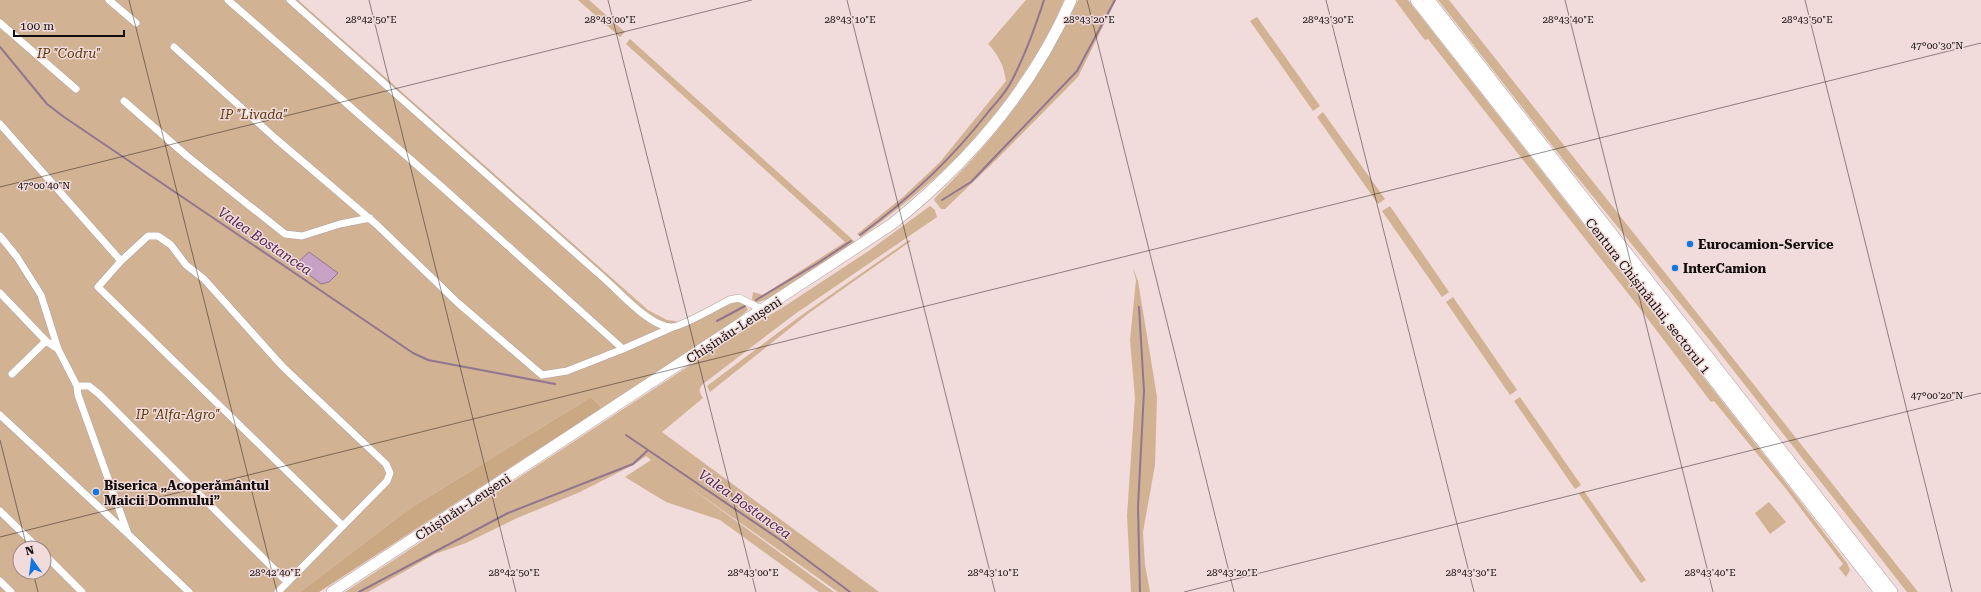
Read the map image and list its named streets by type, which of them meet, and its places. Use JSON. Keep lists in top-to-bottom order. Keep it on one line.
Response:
{"streets":{"highway":["Centura Chișinăului, sectorul 1","Chișinău-Leușeni"]},"water":["Valea Bostancea"],"parks":["IP \"Codru\"","IP \"Livada\"","IP \"Alfa-Agro\""],"places":["Eurocamion-Service","InterCamion","Biserica „Acoperământul Maicii Domnului”"],"scale_bar":"100 m","north":"top","coordinates":["28°43'00\"E","28°43'10\"E","28°43'20\"E","28°43'30\"E","28°43'40\"E","28°43'50\"E","28°42'50\"E","47°00'30\"N","47°00'40\"N","47°00'20\"N","28°42'40\"E"]}
